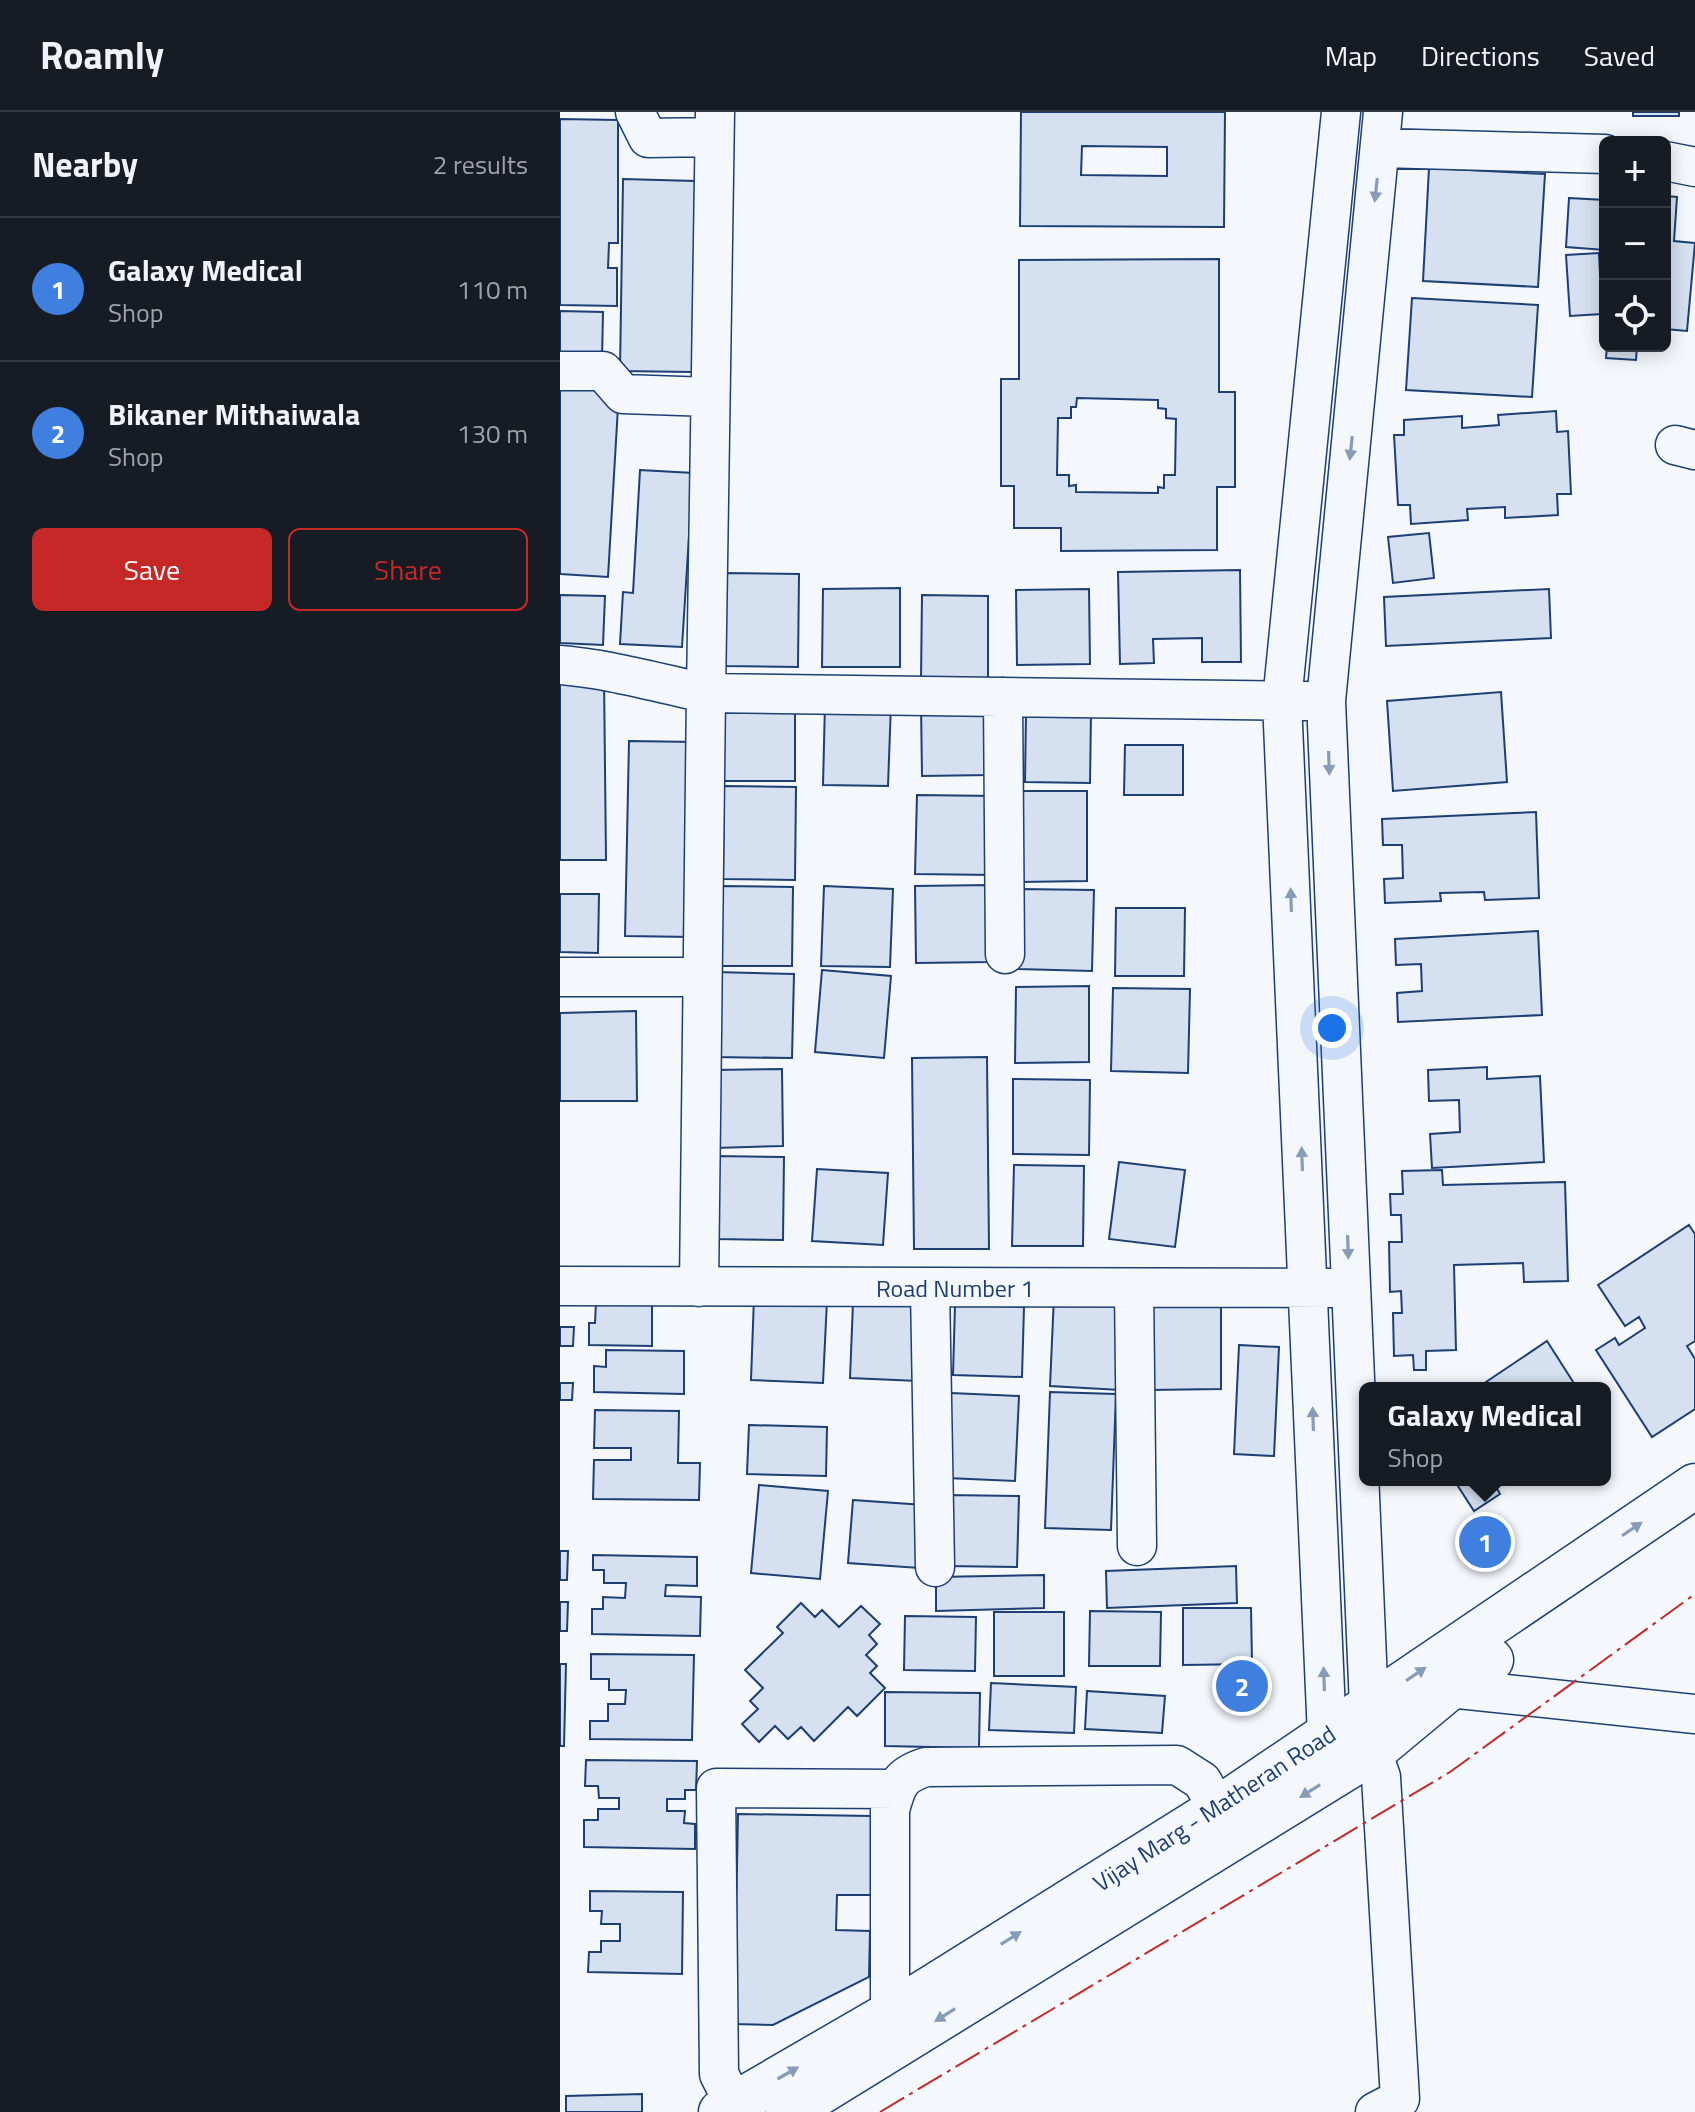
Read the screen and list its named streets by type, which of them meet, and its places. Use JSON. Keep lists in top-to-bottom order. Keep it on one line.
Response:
{"streets":{"main road":["Vijay Marg - Matheran Road"],"street":["Road Number 1"]},"page":{"header":"Roamly","nav":["Map","Directions","Saved"],"heading":["Nearby","2 results"],"map_buttons":["+","−"],"list":[{"mark":"1","name":"Galaxy Medical","note":"Shop","value":"110 m"},{"mark":"2","name":"Bikaner Mithaiwala","note":"Shop","value":"130 m"}],"buttons":["Save","Share"],"popup":["Galaxy Medical","Shop"],"pins":["1","2"]}}
